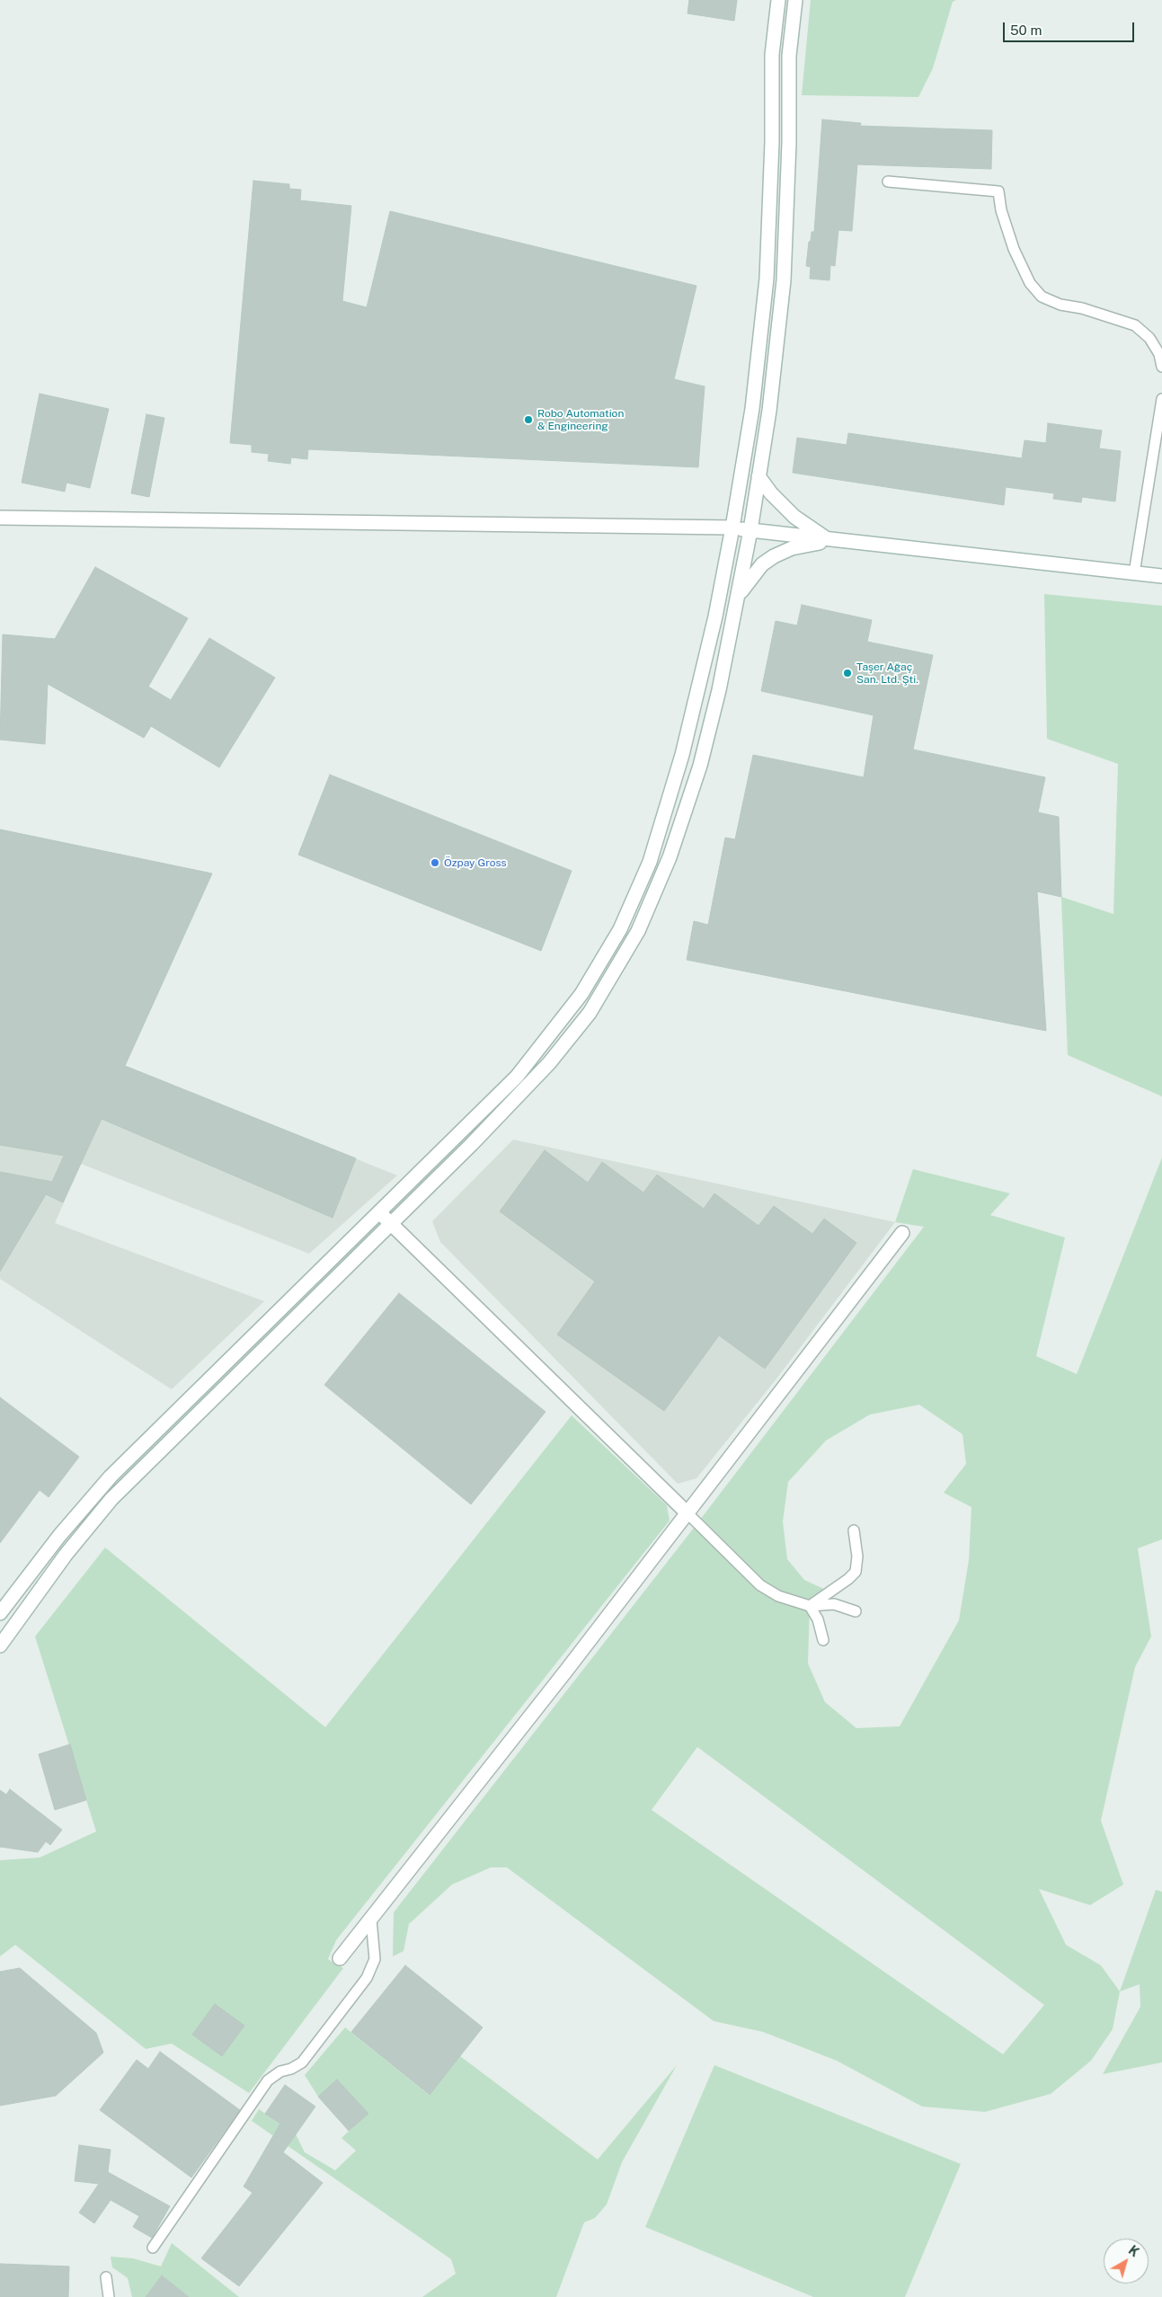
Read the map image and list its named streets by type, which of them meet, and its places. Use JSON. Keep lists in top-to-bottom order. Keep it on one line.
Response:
{"places":["Robo Automation & Engineering","Taşer Ağaç San. Ltd. Şti.","Özpay Gross"],"scale_bar":"50 m","north":"top right"}
